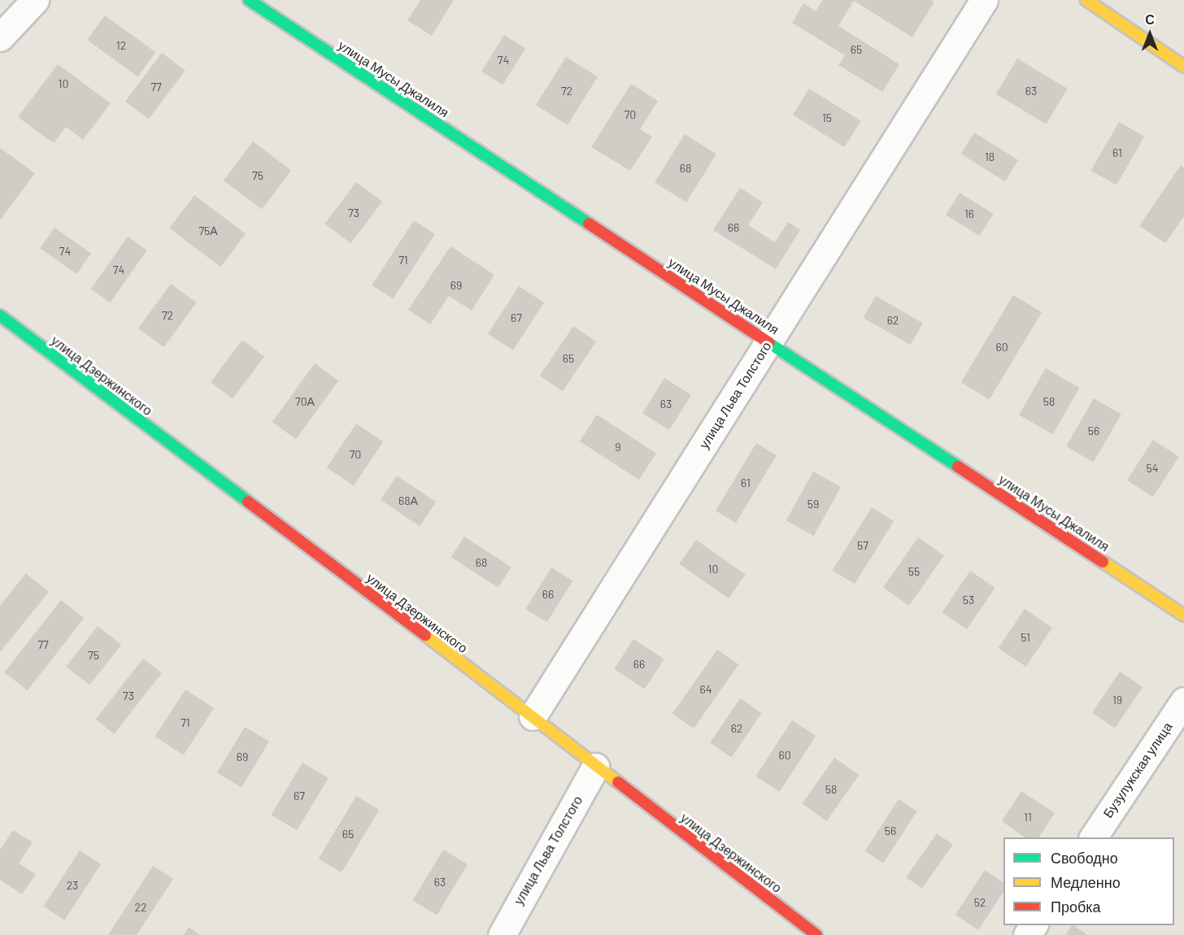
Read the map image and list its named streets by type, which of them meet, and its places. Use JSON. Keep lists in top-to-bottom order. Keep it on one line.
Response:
{"streets":{"street":["улица Мусы Джалиля","улица Дзержинского","улица Льва Толстого","Бузулукская улица"]},"crossings":[["улица Мусы Джалиля","улица Льва Толстого"],["улица Дзержинского","улица Льва Толстого"]],"house_numbers":["12","65","74","10","77","72","63","70","15","61","18","68","75","73","16","66","75А","74","71","74","69","72","67","62","60","65","70А","58","63","56","9","70","54","61","68А","59","57","68","10","55","66","53","51","77","75","66","64","73","19","71","62","60","69","58","67","11","56","65","63","23","52","22"],"legend":["Свободно","Медленно","Пробка"],"north":"top"}
